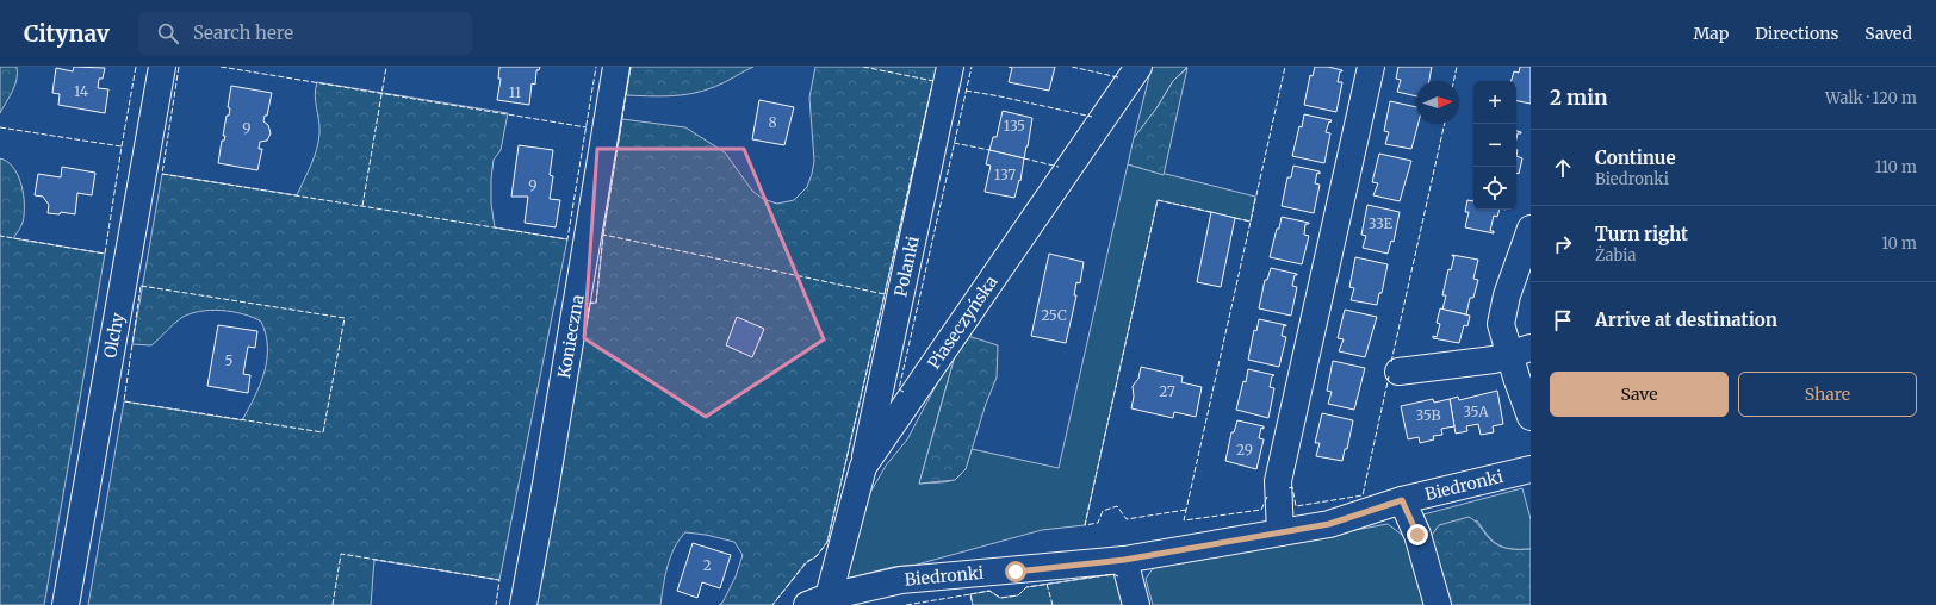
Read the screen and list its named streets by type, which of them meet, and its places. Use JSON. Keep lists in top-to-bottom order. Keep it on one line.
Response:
{"streets":{"street":["Polanki","Piaseczyńska","Olchy","Konieczna","Biedronki"]},"crossings":[["Polanki","Piaseczyńska"],["Piaseczyńska","Biedronki"]],"house_numbers":["14","11","8","135","9","137","9","33E","25C","5","27","35A","35B","29","2"],"north":"right","page":{"header":"Citynav","search":"Search here","nav":["Map","Directions","Saved"],"heading":["2 min","Walk · 120 m"],"map_buttons":["+","−"],"list":[["Continue","Biedronki","110 m"],["Turn right","Żabia","10 m"],"Arrive at destination"],"buttons":["Save","Share"]}}
